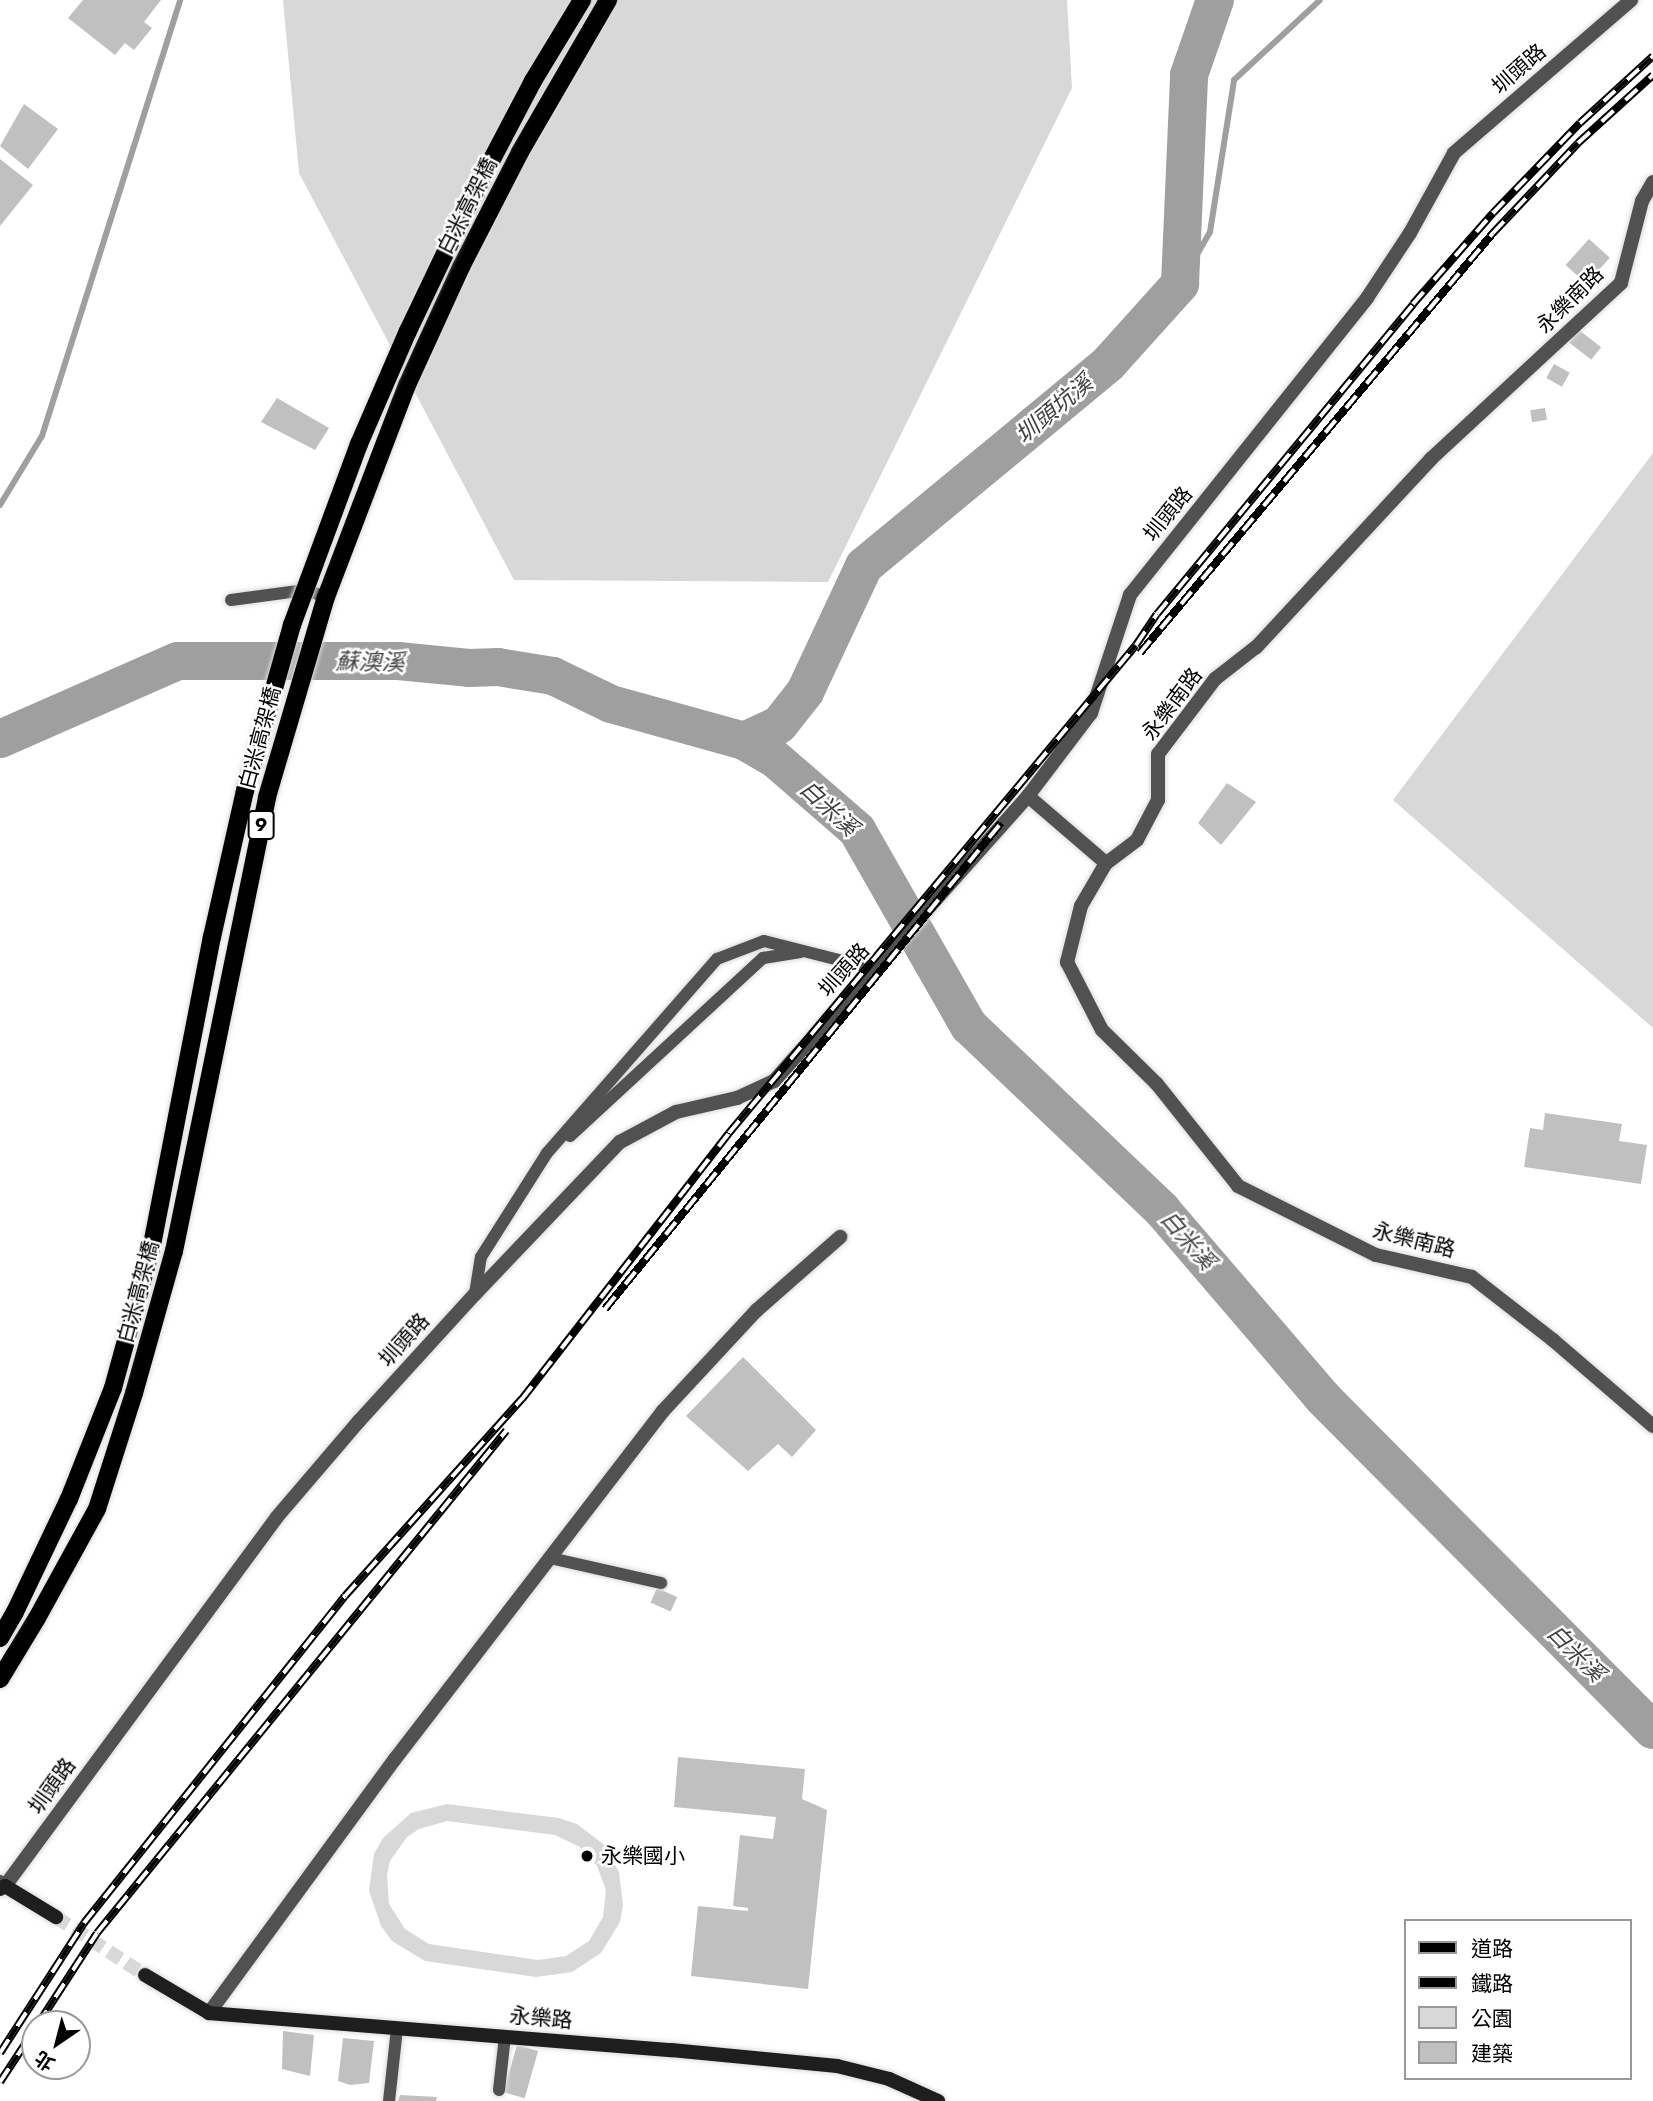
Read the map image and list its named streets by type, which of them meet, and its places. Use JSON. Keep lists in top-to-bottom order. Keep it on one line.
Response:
{"streets":{"main road":["白米高架橋","9"],"street":["圳頭路","永樂南路","永樂路"]},"water":["圳頭坑溪","蘇澳溪","白米溪"],"places":["永樂國小"],"legend":["道路","鐵路","公園","建築"],"north":"bottom left"}
